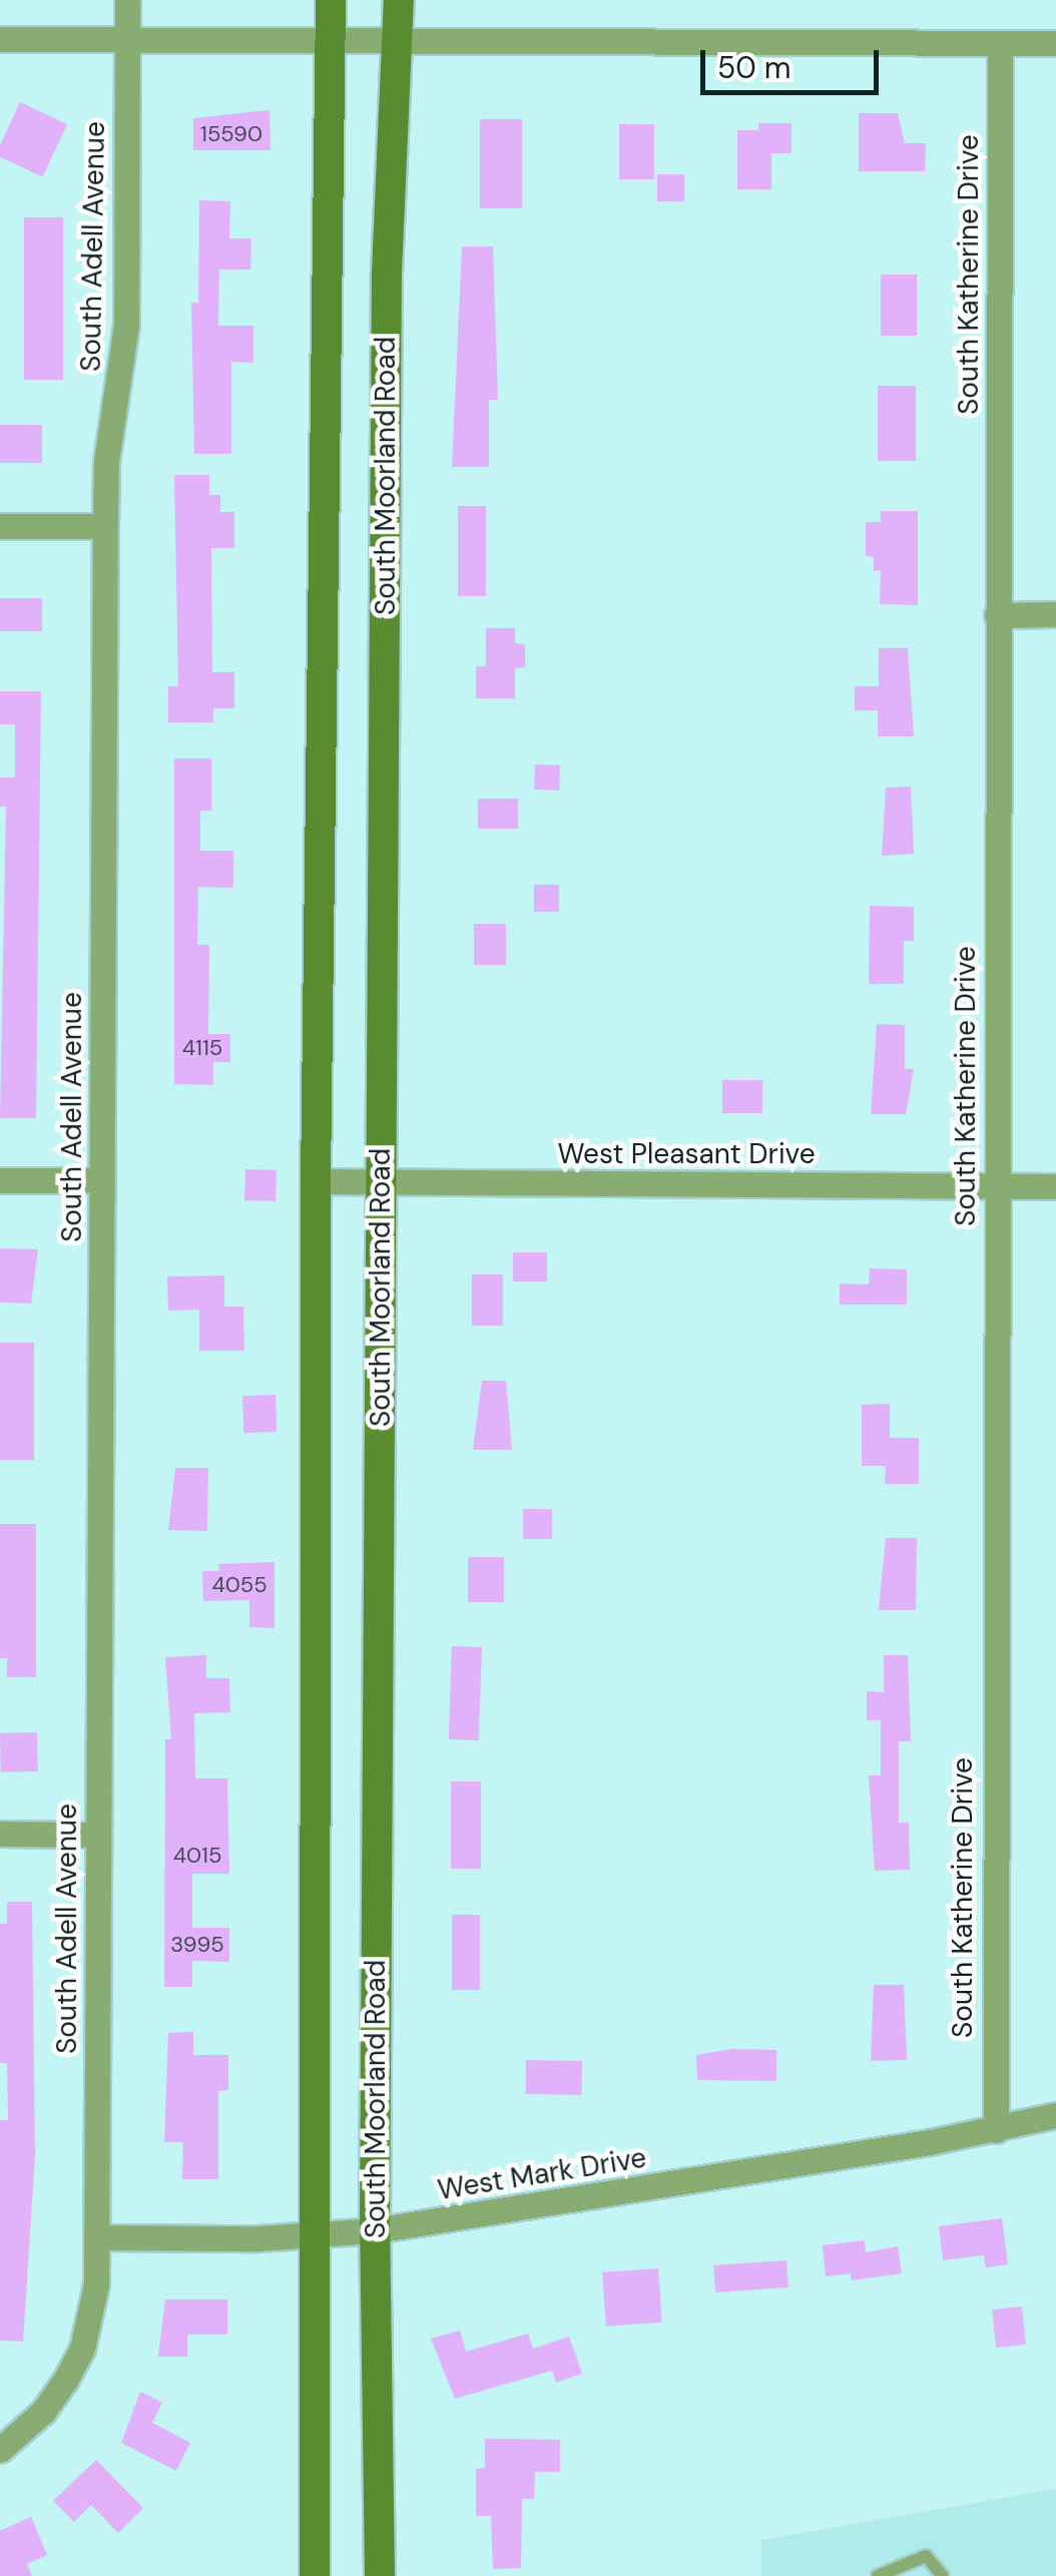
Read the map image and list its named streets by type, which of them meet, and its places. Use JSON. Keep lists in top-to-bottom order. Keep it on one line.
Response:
{"streets":{"main road":["South Moorland Road"],"street":["South Adell Avenue","South Katherine Drive","West Pleasant Drive","West Mark Drive"]},"crossings":[["South Adell Avenue","West Mark Drive"],["South Katherine Drive","West Pleasant Drive"],["South Katherine Drive","West Mark Drive"],["South Moorland Road","West Pleasant Drive"],["South Moorland Road","West Mark Drive"]],"house_numbers":["15590","4115","4055","4015","3995"],"scale_bar":"50 m"}
